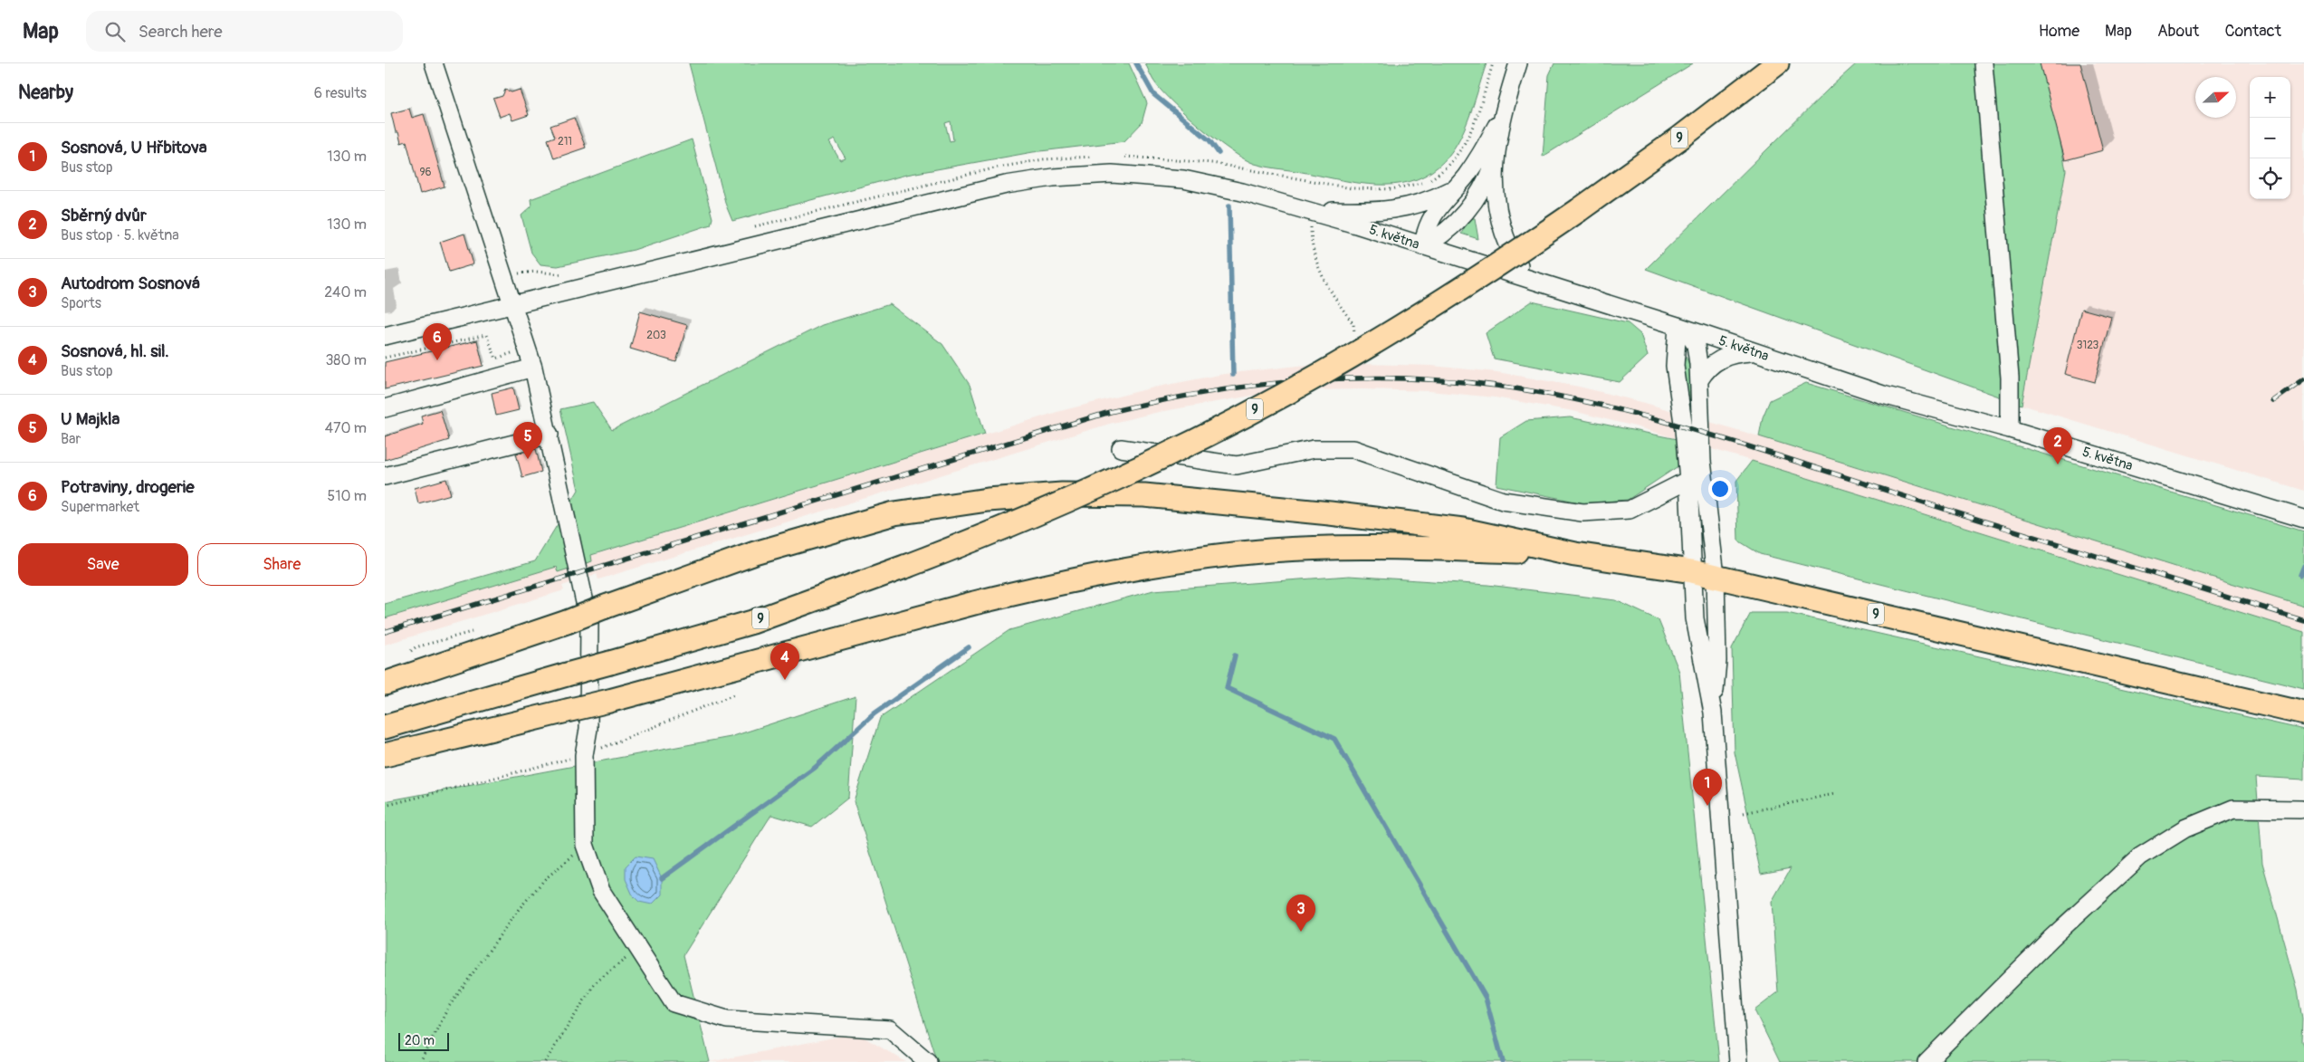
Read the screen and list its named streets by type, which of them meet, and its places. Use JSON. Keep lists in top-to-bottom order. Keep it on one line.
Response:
{"streets":{"main road":["9"],"street":["5. května"]},"house_numbers":["211","96","203","3123"],"scale_bar":"20 m","north":"right","page":{"header":"Map","search":"Search here","nav":["Home","Map","About","Contact"],"heading":["Nearby","6 results"],"map_buttons":["+","−"],"list":[{"mark":"1","name":"Sosnová, U Hřbitova","note":"Bus stop","value":"130 m"},{"mark":"2","name":"Sběrný dvůr","note":"Bus stop · 5. května","value":"130 m"},{"mark":"3","name":"Autodrom Sosnová","note":"Sports","value":"240 m"},{"mark":"4","name":"Sosnová, hl. sil.","note":"Bus stop","value":"380 m"},{"mark":"5","name":"U Majkla","note":"Bar","value":"470 m"},{"mark":"6","name":"Potraviny, drogerie","note":"Supermarket","value":"510 m"}],"pins":["6","5","2","4","1","3"],"buttons":["Save","Share"],"scale":"20 m"}}
